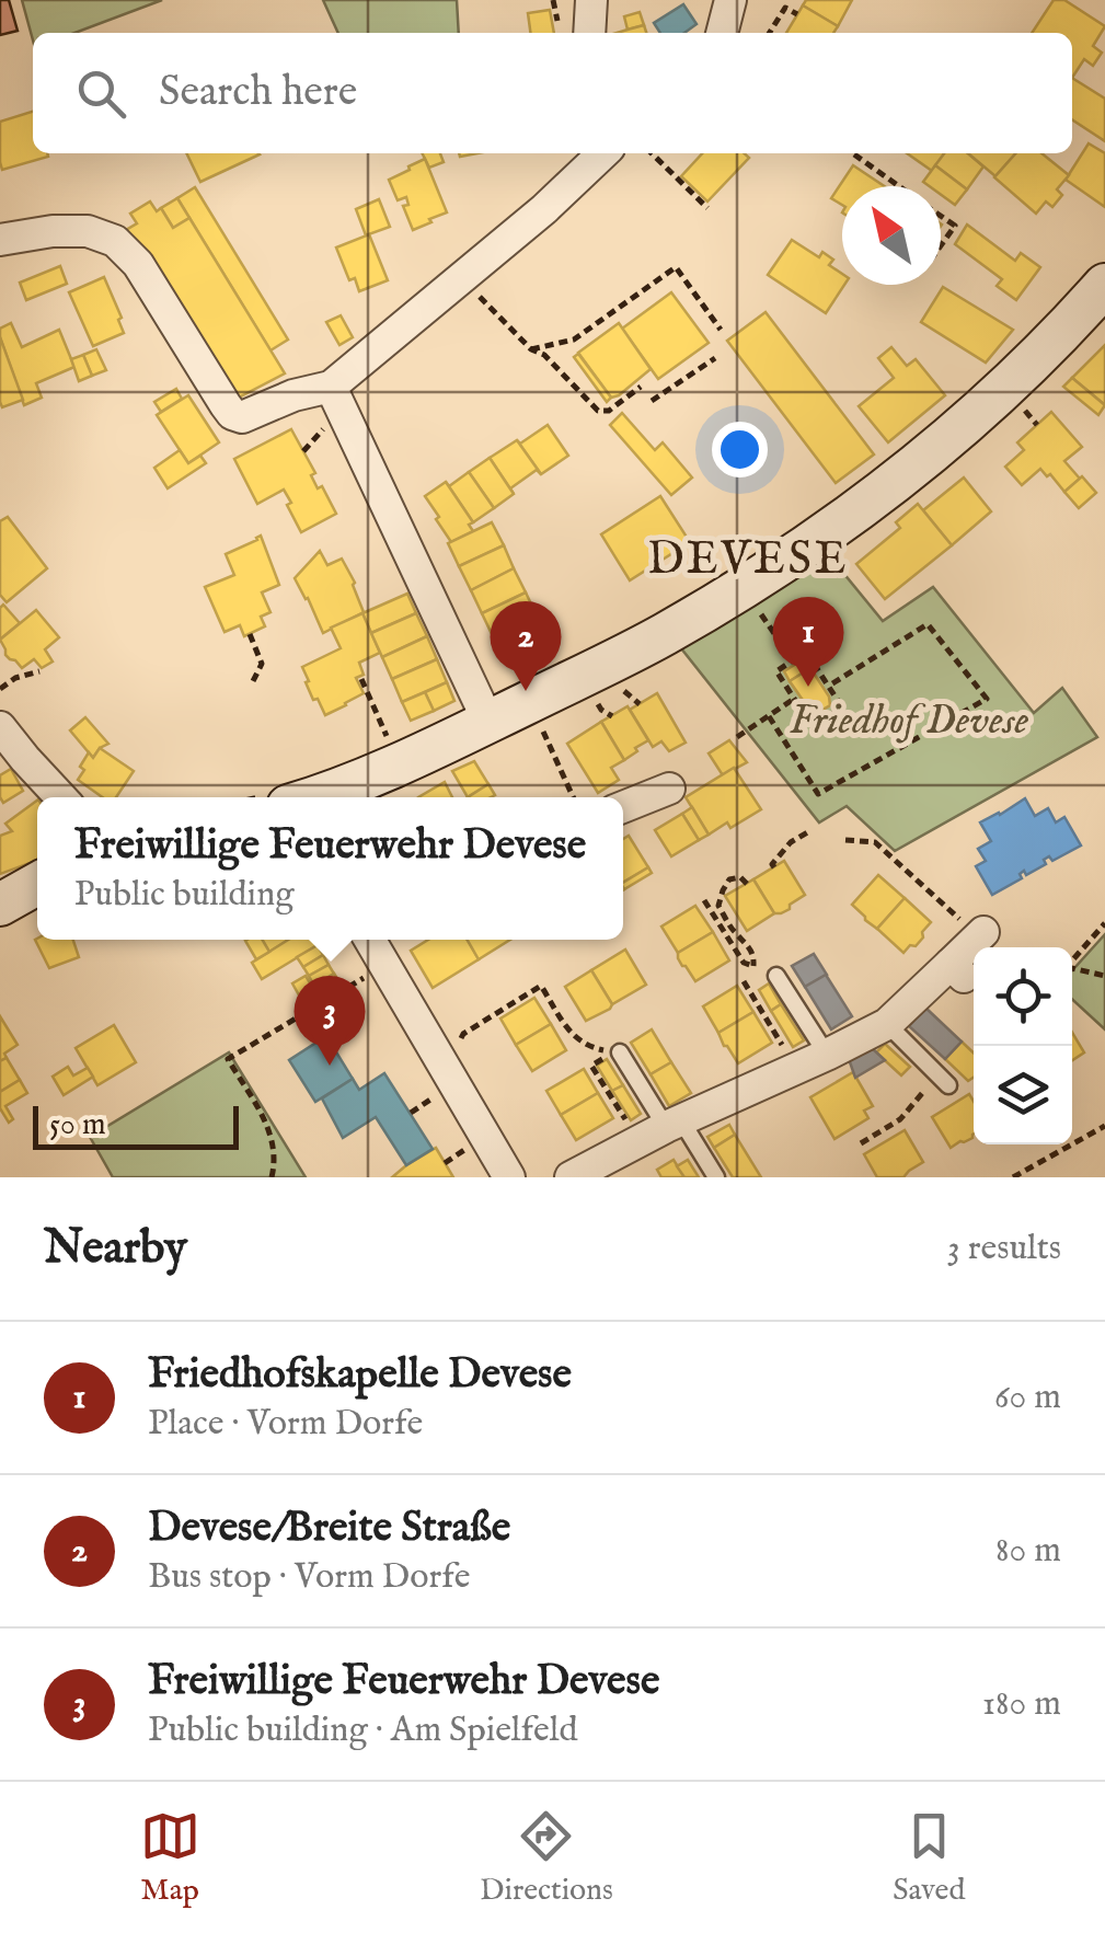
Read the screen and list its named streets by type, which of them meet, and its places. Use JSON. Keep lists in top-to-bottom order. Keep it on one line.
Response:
{"districts":["DEVESE"],"parks":["Friedhof Devese"],"scale_bar":"50 m","north":"top left","page":{"search":"Search here","pins":["1","2","3"],"popup":["Freiwillige Feuerwehr Devese","Public building"],"scale":"50 m","heading":["Nearby","3 results"],"list":[{"mark":"1","name":"Friedhofskapelle Devese","note":"Place · Vorm Dorfe","value":"60 m"},{"mark":"2","name":"Devese/Breite Straße","note":"Bus stop · Vorm Dorfe","value":"80 m"},{"mark":"3","name":"Freiwillige Feuerwehr Devese","note":"Public building · Am Spielfeld","value":"180 m"}],"nav":["Map","Directions","Saved"]}}
